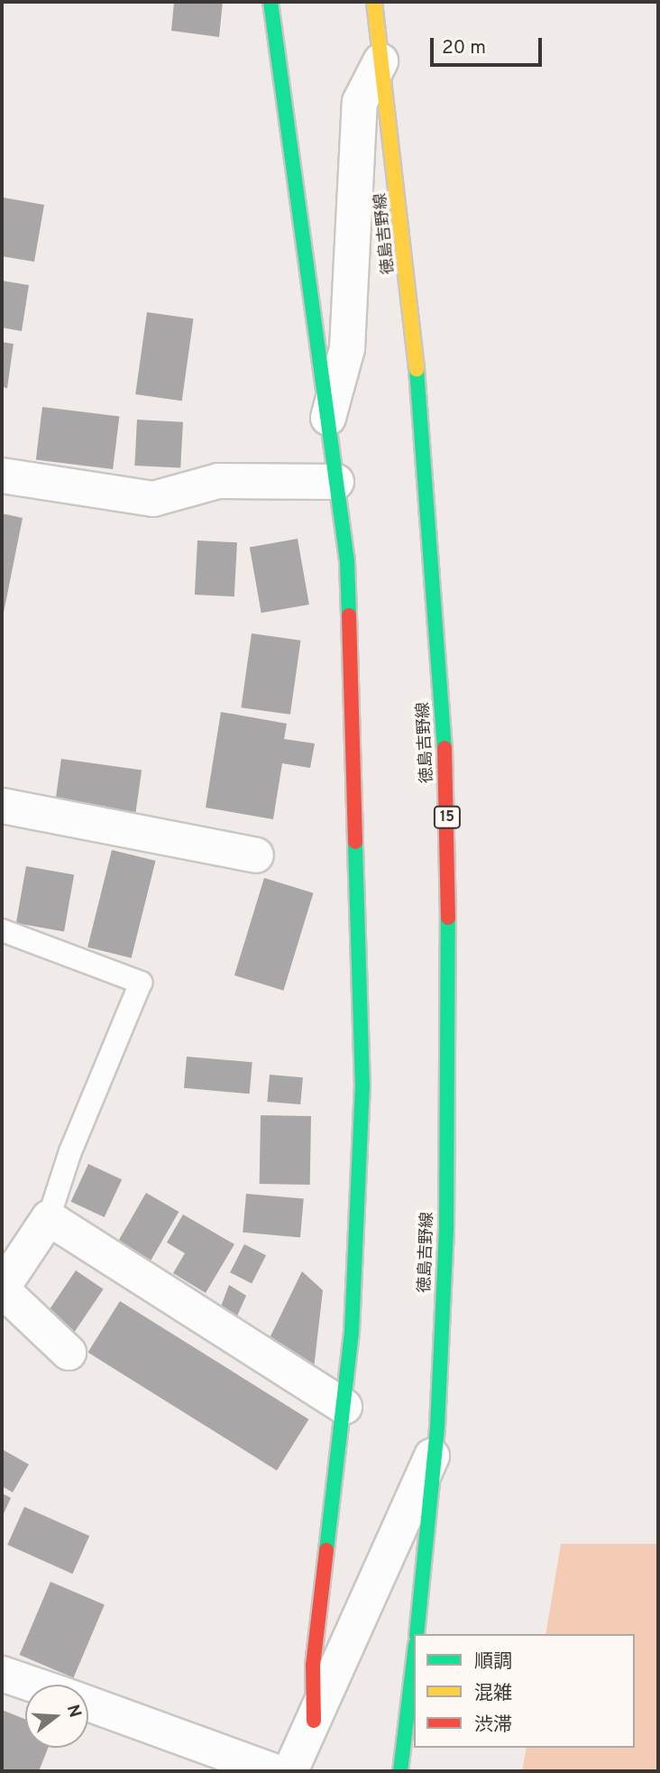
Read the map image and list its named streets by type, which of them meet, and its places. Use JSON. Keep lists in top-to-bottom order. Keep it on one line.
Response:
{"streets":{"main road":["徳島吉野線","15"]},"legend":["順調","混雑","渋滞"],"scale_bar":"20 m","north":"right"}
